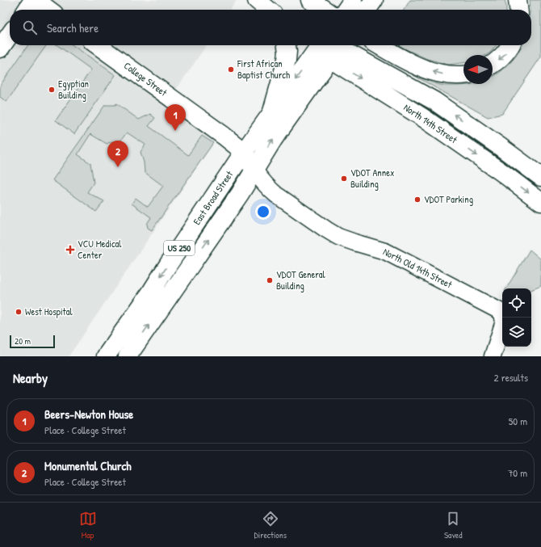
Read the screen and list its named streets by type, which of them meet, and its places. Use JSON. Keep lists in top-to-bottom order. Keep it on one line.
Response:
{"streets":{"main road":["College Street","North 14th Street","East Broad Street","US 250"],"street":["North Old 14th Street"]},"crossings":[["College Street","East Broad Street"],["North 14th Street","East Broad Street"],["East Broad Street","North Old 14th Street"]],"places":{"other":["First African Baptist Church","Egyptian Building","VDOT Annex Building","VDOT Parking","VDOT General Building","West Hospital"],"health":["VCU Medical Center"]},"scale_bar":"20 m","north":"left","page":{"search":"Search here","pins":["1","2"],"scale":"20 m","heading":["Nearby","2 results"],"list":[{"mark":"1","name":"Beers-Newton House","note":"Place · College Street","value":"50 m"},{"mark":"2","name":"Monumental Church","note":"Place · College Street","value":"70 m"}],"nav":["Map","Directions","Saved"]}}
